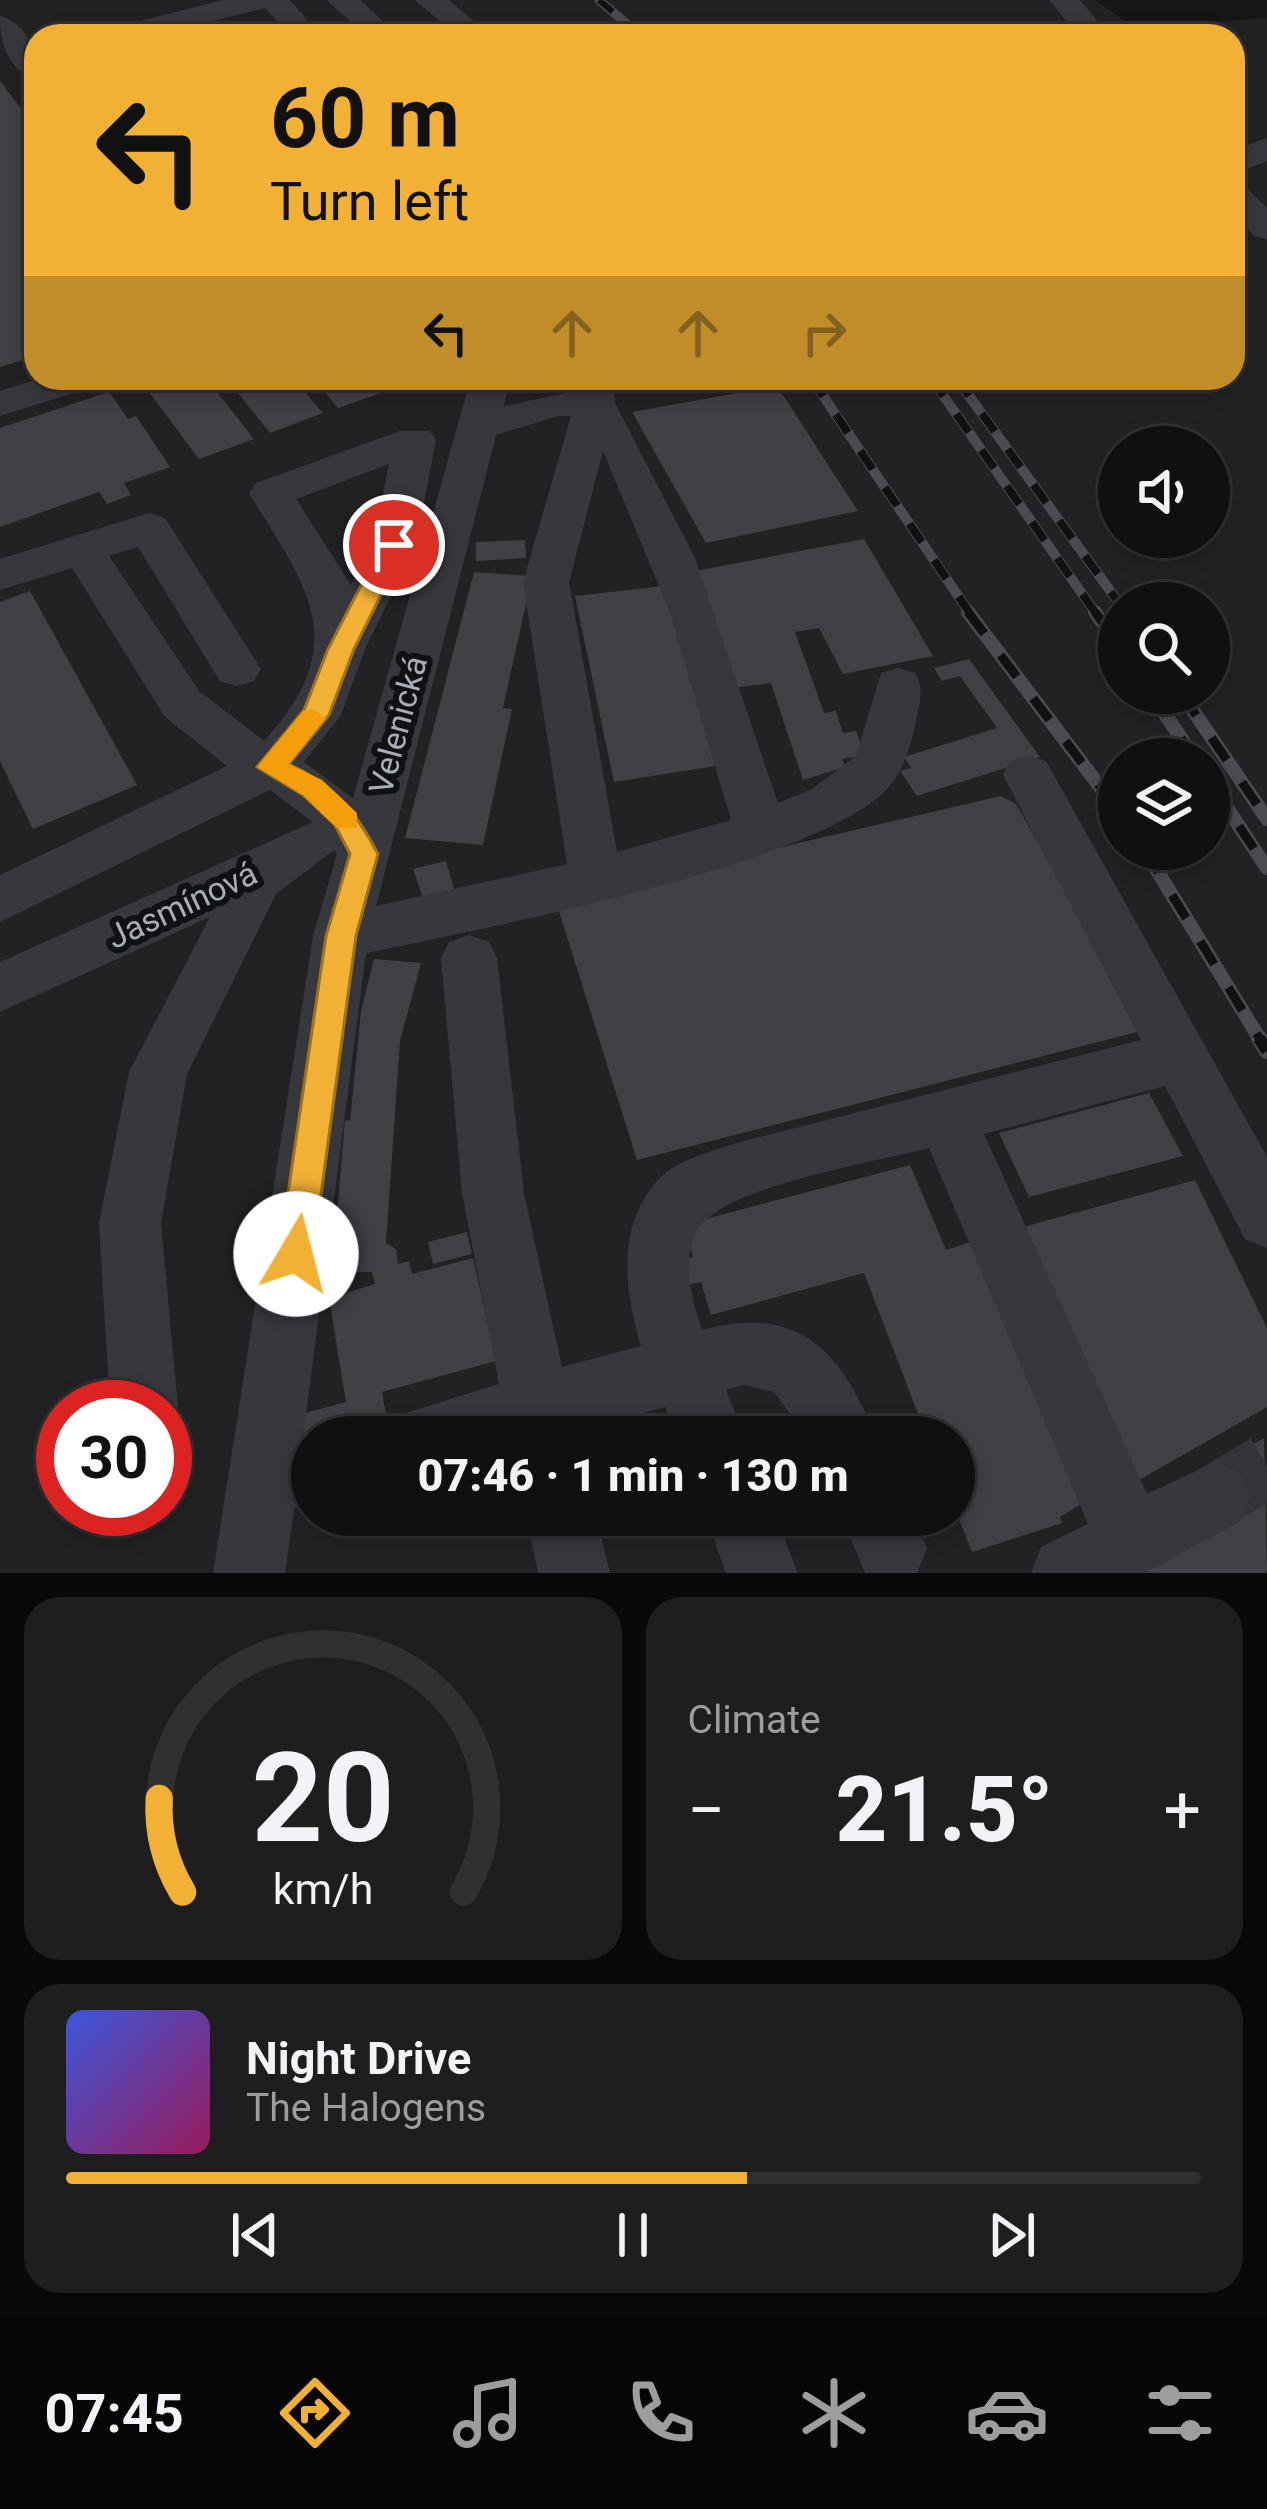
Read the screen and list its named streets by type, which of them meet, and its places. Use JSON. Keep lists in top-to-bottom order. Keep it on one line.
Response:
{"streets":{"street":["Velenická","Jasmínová"]},"crossings":[["Velenická","Jasmínová"]],"page":{"turn":["60 m","Turn left"],"limit":"30","trip":"07:46 · 1 min · 130 m","tile":"Climate","heat":["−","21.5°","+"],"song":["Night Drive","The Halogens"],"tabs":"07:45","gauge":["20","km/h"]}}
